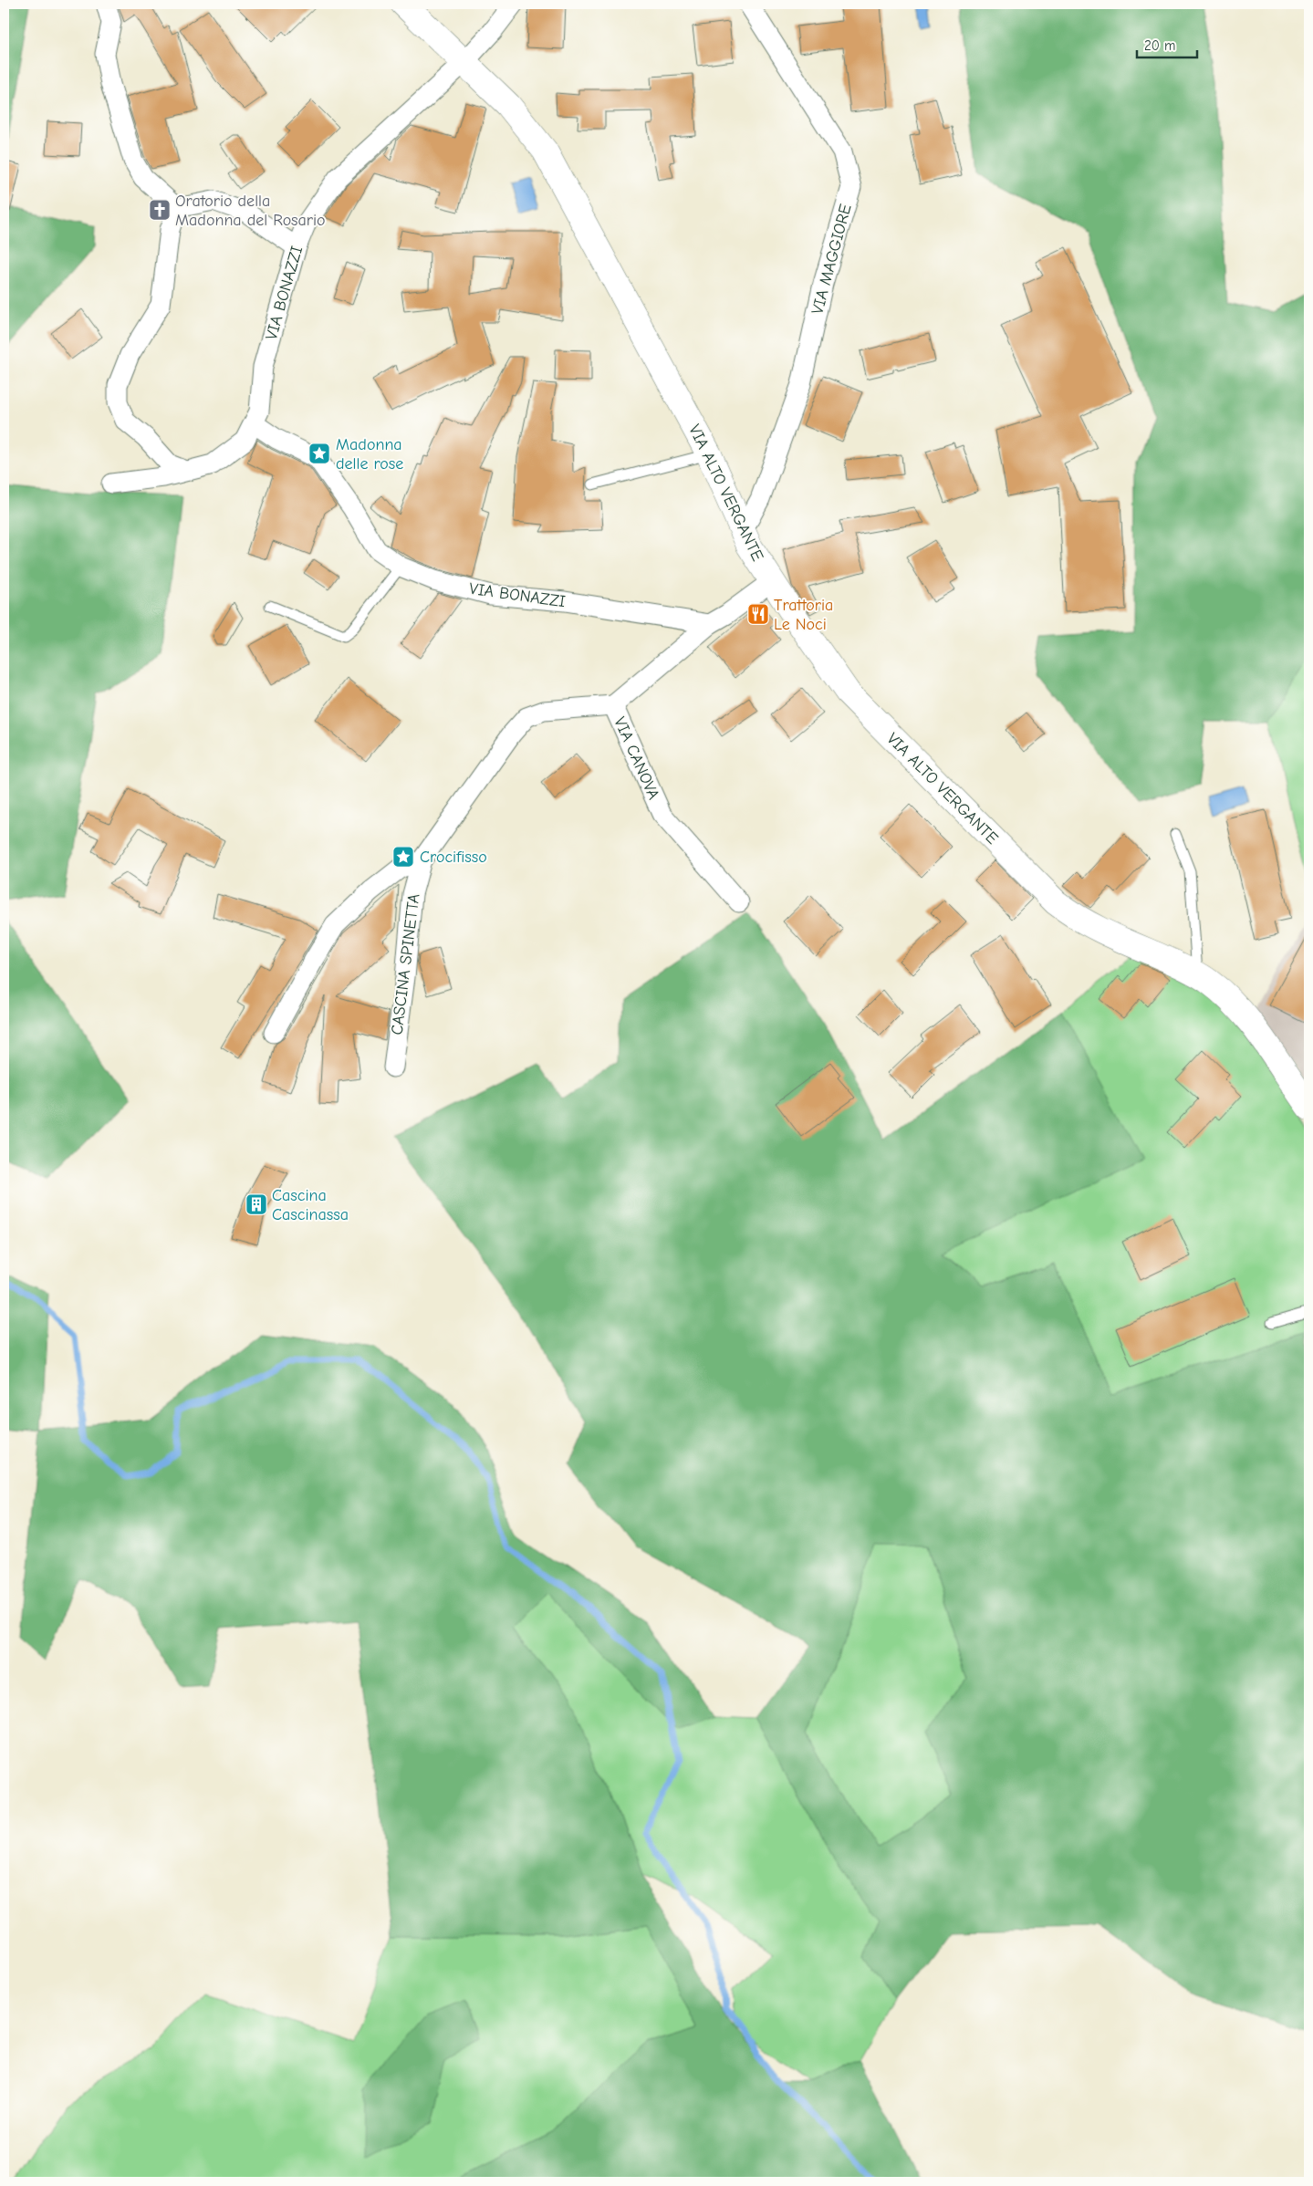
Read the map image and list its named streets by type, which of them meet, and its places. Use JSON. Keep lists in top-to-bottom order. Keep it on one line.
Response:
{"streets":{"main road":["VIA ALTO VERGANTE"],"street":["VIA MAGGIORE","VIA BONAZZI","VIA CANOVA","CASCINA SPINETTA"]},"crossings":[["VIA MAGGIORE","VIA ALTO VERGANTE"],["VIA BONAZZI","VIA ALTO VERGANTE"],["VIA BONAZZI","VIA CANOVA"],["VIA ALTO VERGANTE","VIA CANOVA"],["VIA CANOVA","CASCINA SPINETTA"]],"places":{"church":["Oratorio della Madonna del Rosario"],"place":["Madonna delle rose","Crocifisso"],"restaurant":["Trattoria Le Noci"],"building":["Cascina Cascinassa"]},"scale_bar":"20 m"}
